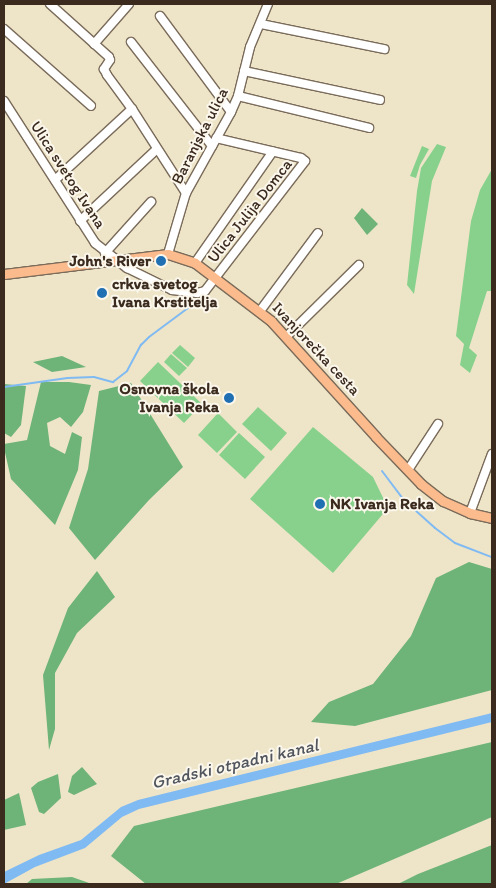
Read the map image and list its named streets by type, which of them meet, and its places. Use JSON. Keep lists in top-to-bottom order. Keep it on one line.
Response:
{"streets":{"main road":["Ivanjorečka cesta"],"street":["Baranjska ulica","Ulica svetog Ivana","Ulica Julija Domca"]},"crossings":[["Baranjska ulica","Ivanjorečka cesta"],["Ulica svetog Ivana","Ulica Julija Domca"],["Ulica svetog Ivana","Ivanjorečka cesta"],["Ulica Julija Domca","Ivanjorečka cesta"]],"water":["Gradski otpadni kanal"],"places":["John's River","crkva svetog Ivana Krstitelja","Osnovna škola Ivanja Reka","NK Ivanja Reka"]}
